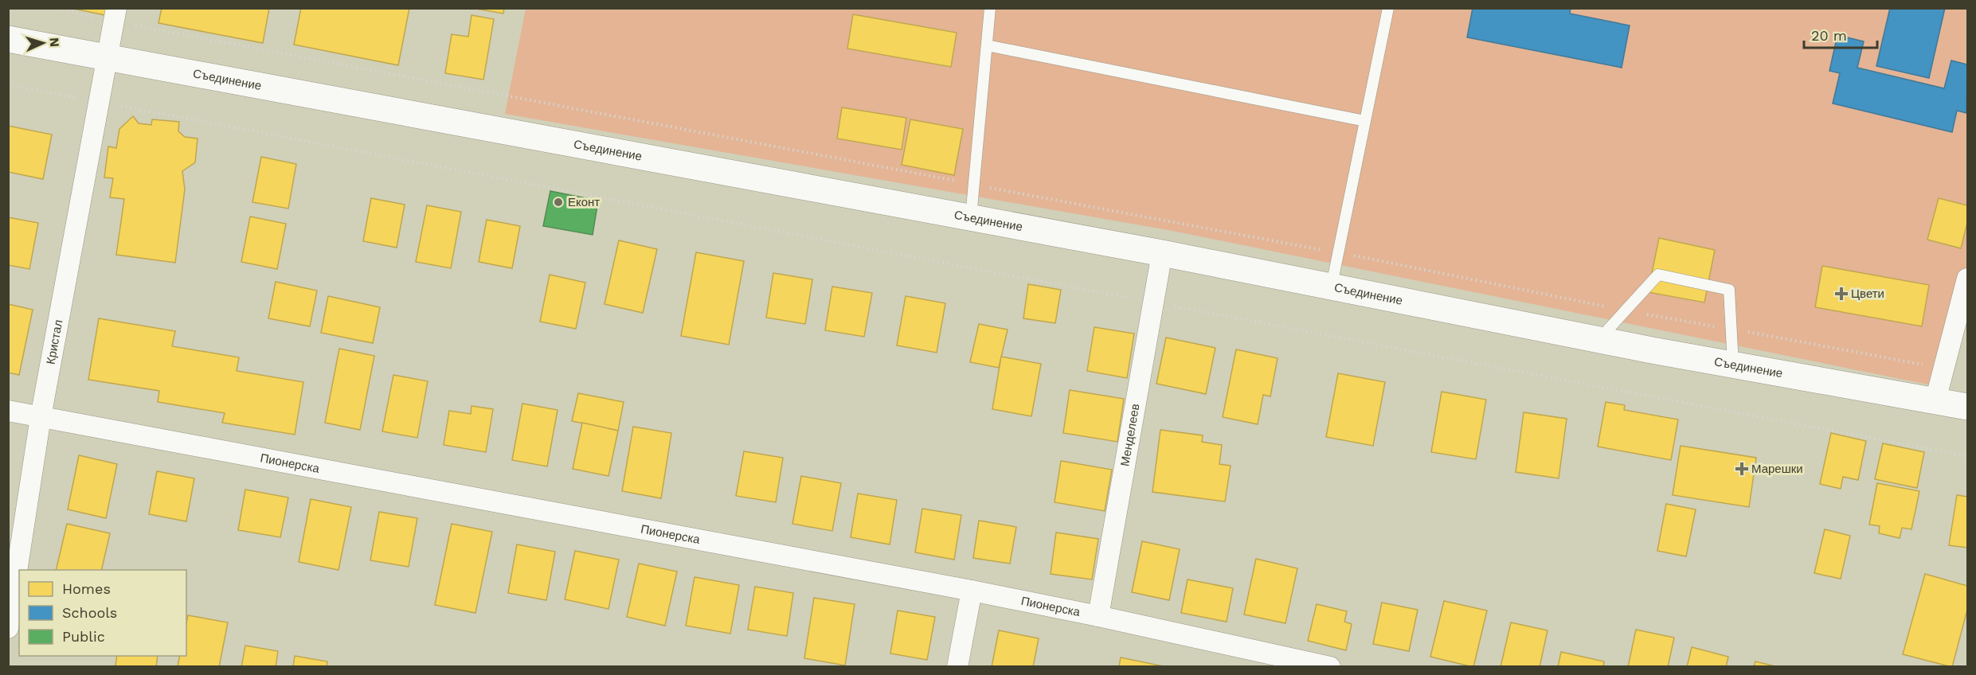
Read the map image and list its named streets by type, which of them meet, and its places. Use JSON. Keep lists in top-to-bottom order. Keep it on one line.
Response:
{"streets":{"street":["Съединение","Кристал","Менделеев","Пионерска"]},"crossings":[["Съединение","Кристал"],["Съединение","Менделеев"],["Кристал","Пионерска"],["Менделеев","Пионерска"]],"places":{"other":["Еконт"],"health":["Цвети","Марешки"]},"legend":["Homes","Schools","Public"],"scale_bar":"20 m","north":"right"}
